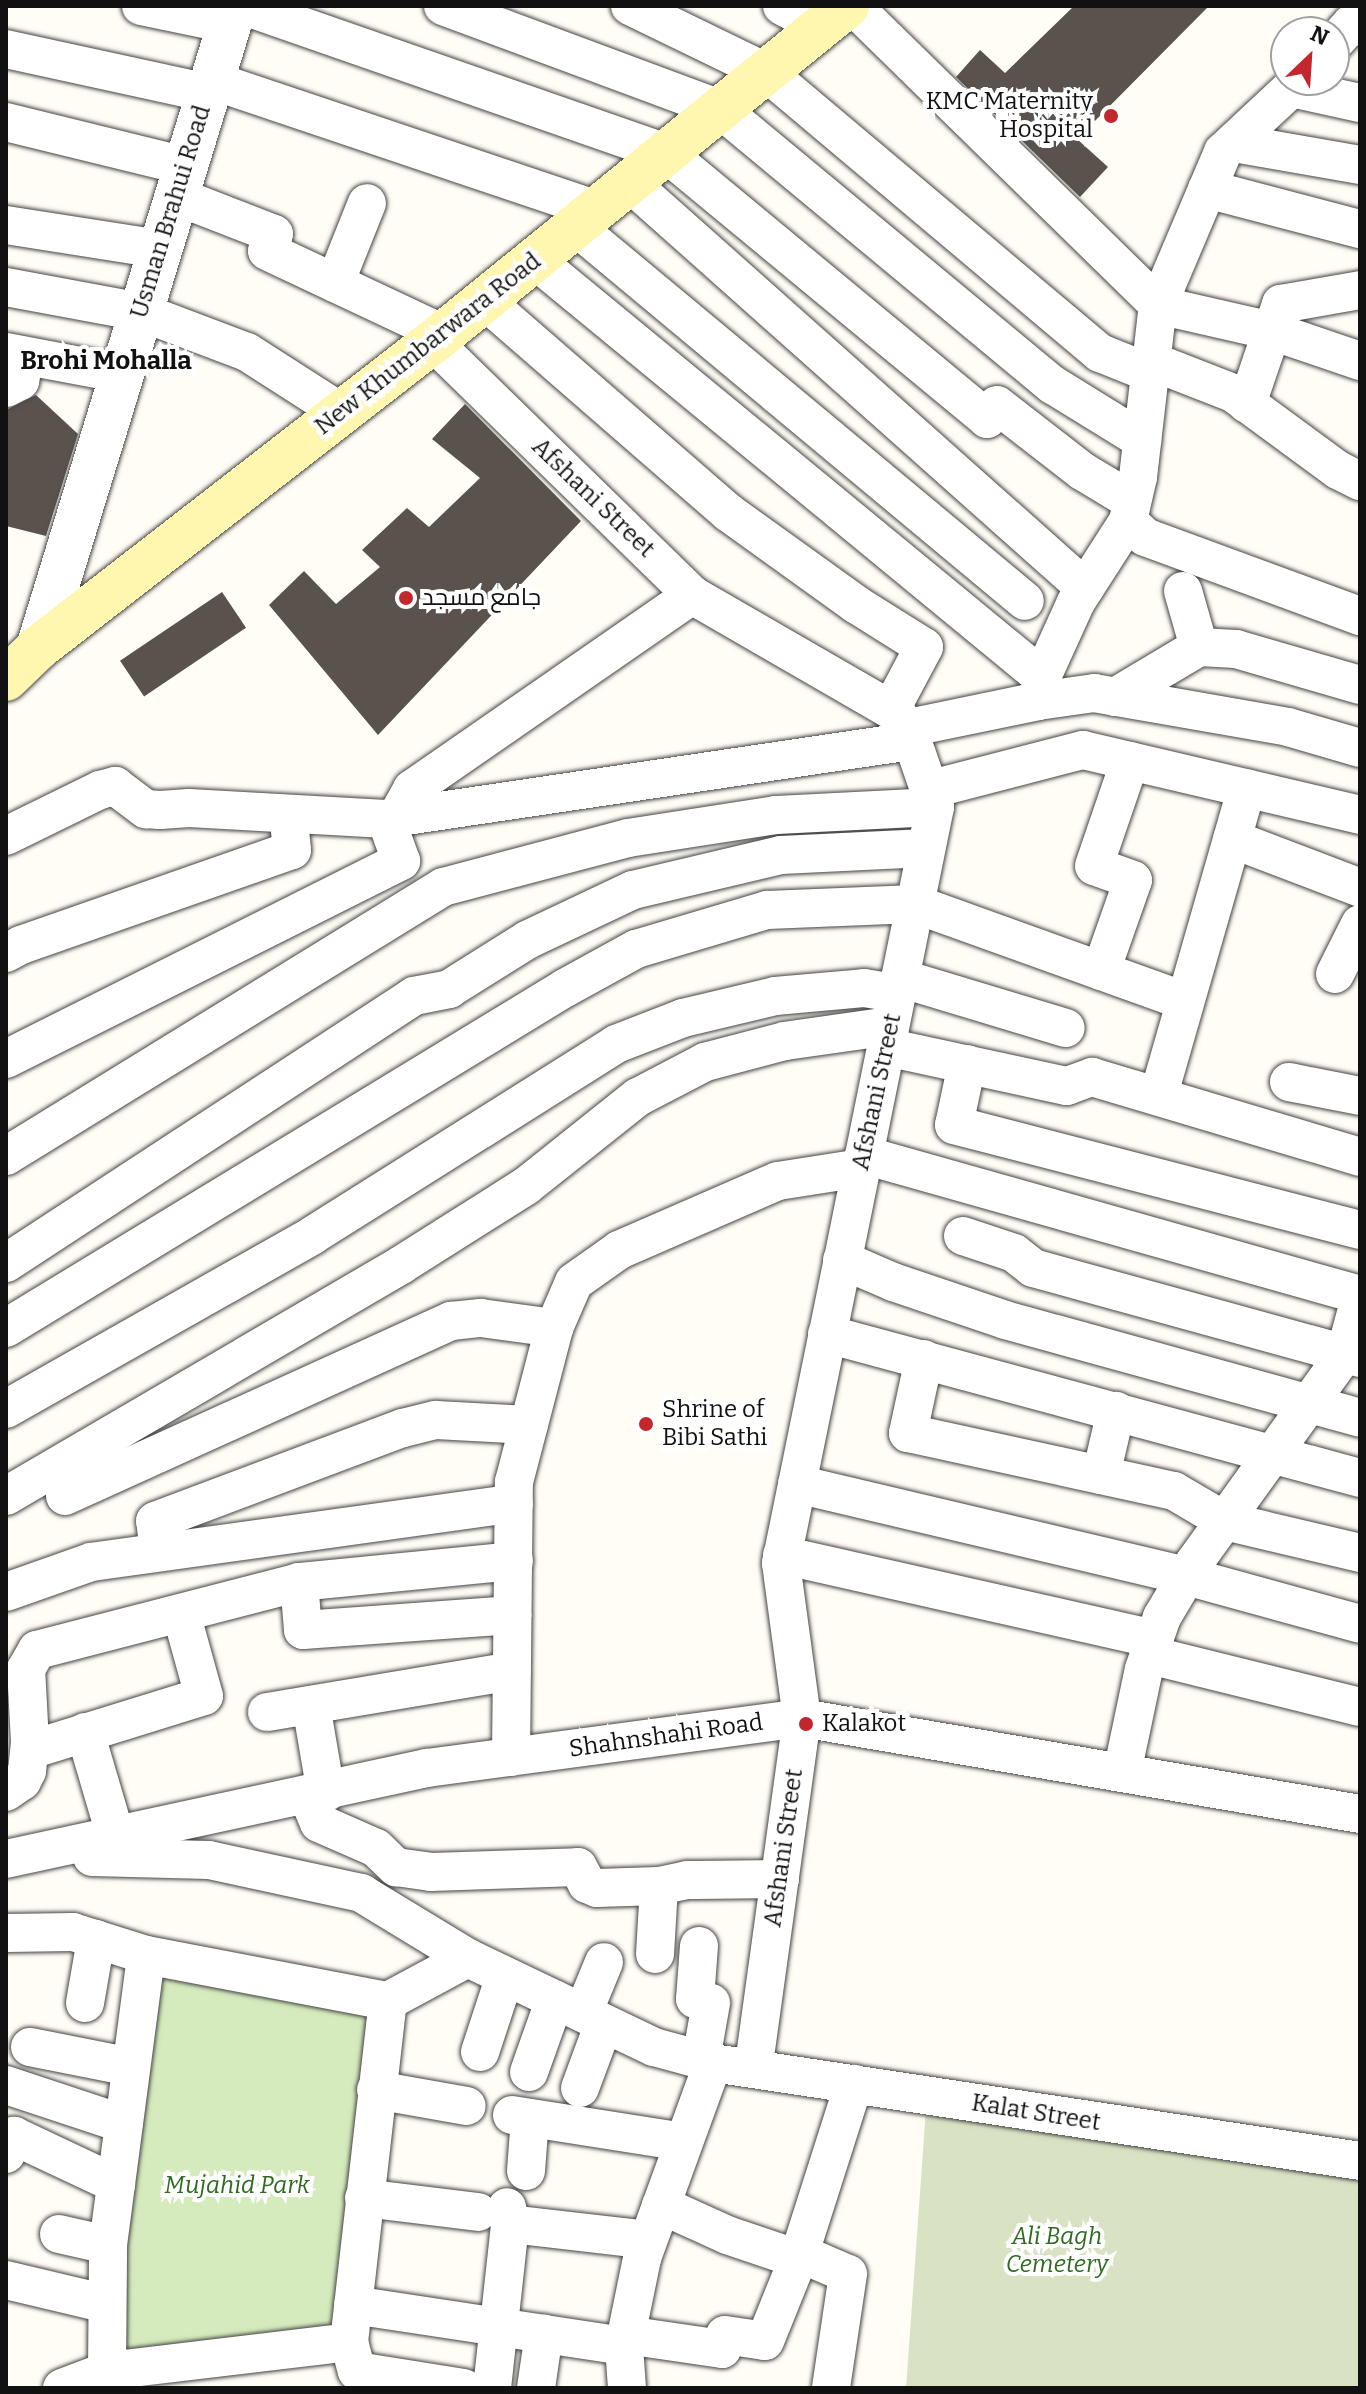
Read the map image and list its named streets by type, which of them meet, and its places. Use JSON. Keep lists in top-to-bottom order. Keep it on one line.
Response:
{"streets":{"main road":["New Khumbarwara Road"],"street":["Usman Brahui Road","Afshani Street","Shahnshahi Road","Kalat Street"]},"crossings":[["Usman Brahui Road","New Khumbarwara Road"],["Usman Brahui Road","Afshani Street"],["New Khumbarwara Road","Afshani Street"],["Afshani Street","Shahnshahi Road"],["Afshani Street","Kalat Street"],["Shahnshahi Road","Kalat Street"]],"districts":["Brohi Mohalla"],"parks":["Mujahid Park","Ali Bagh Cemetery"],"places":["KMC Maternity Hospital","جامع مسجد","Shrine of Bibi Sathi","Kalakot"],"north":"top right"}
